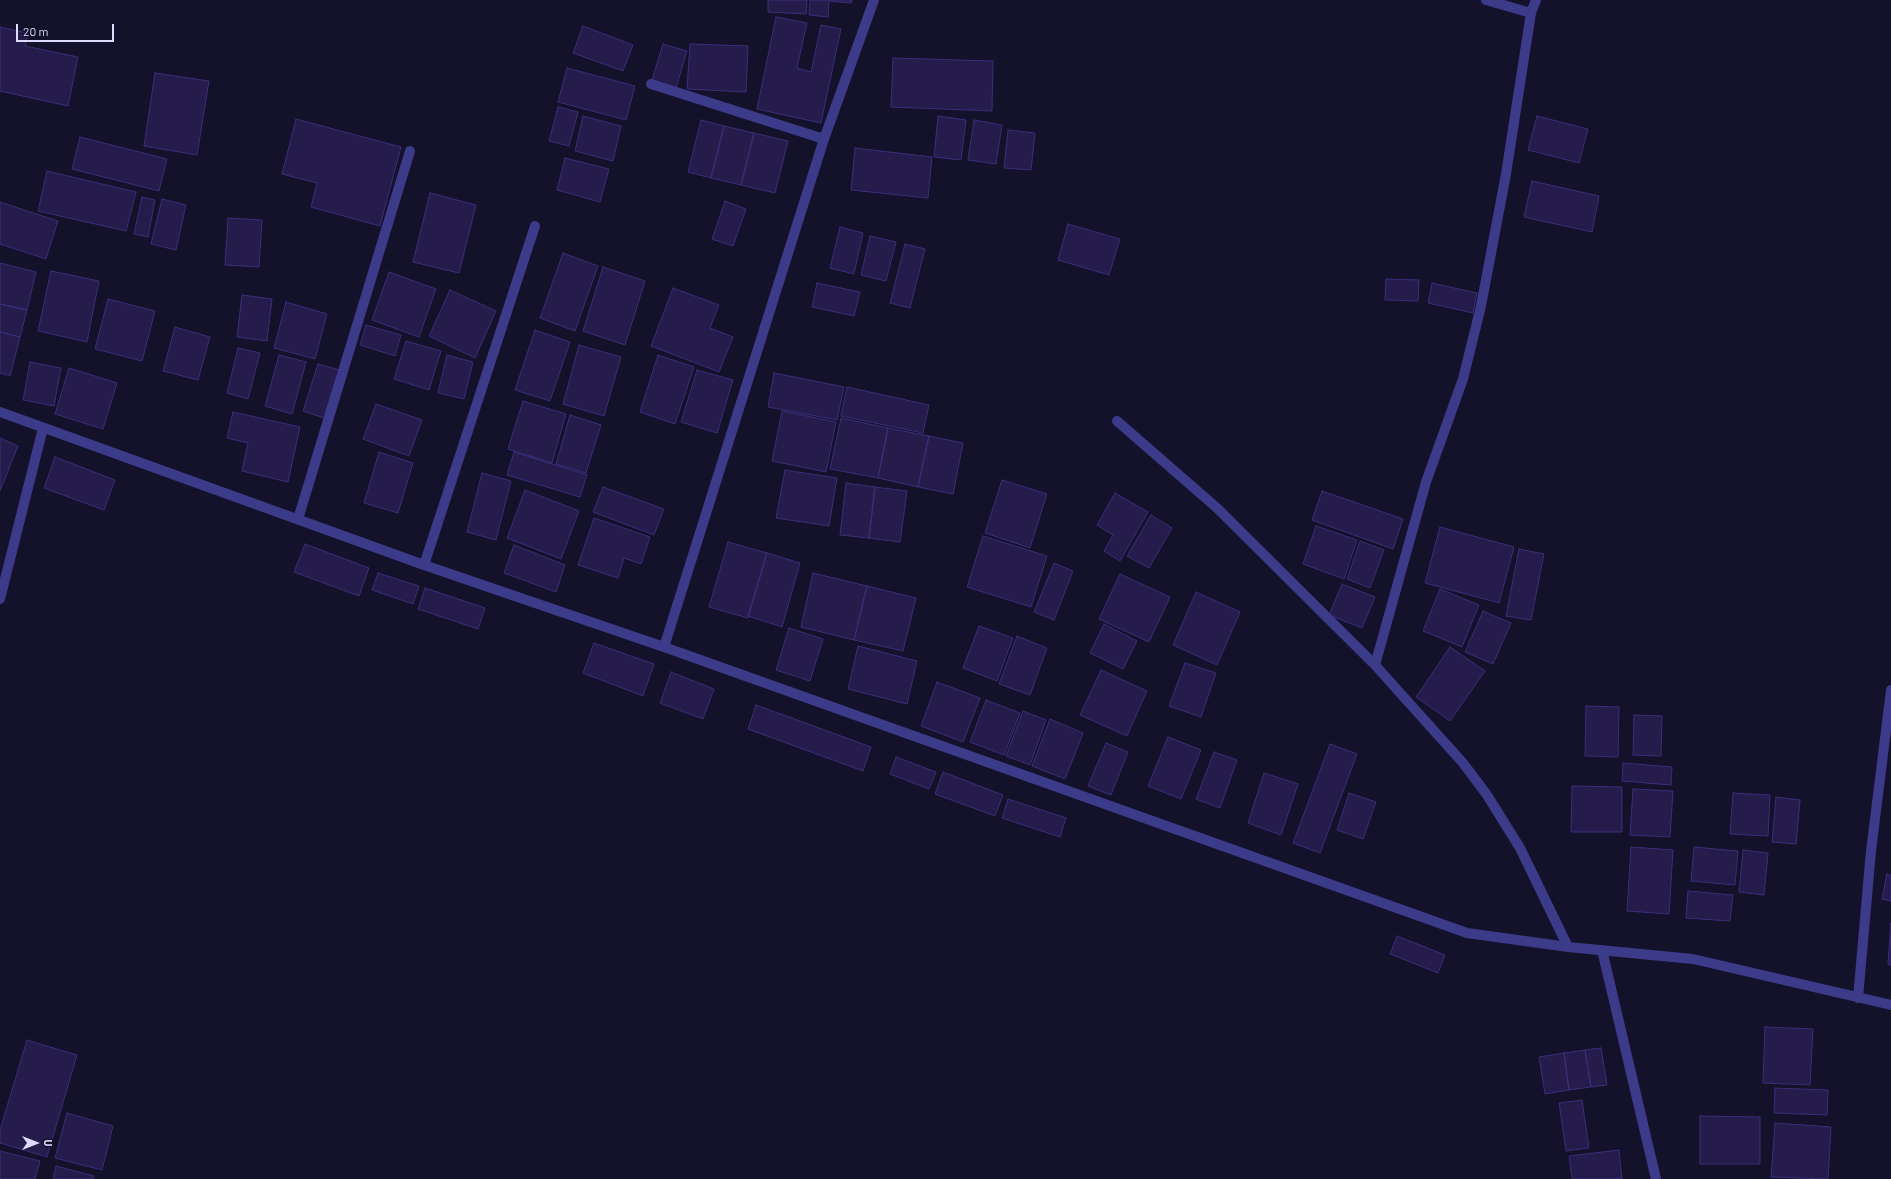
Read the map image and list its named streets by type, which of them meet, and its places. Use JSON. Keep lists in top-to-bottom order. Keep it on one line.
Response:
{"scale_bar":"20 m","north":"right"}
